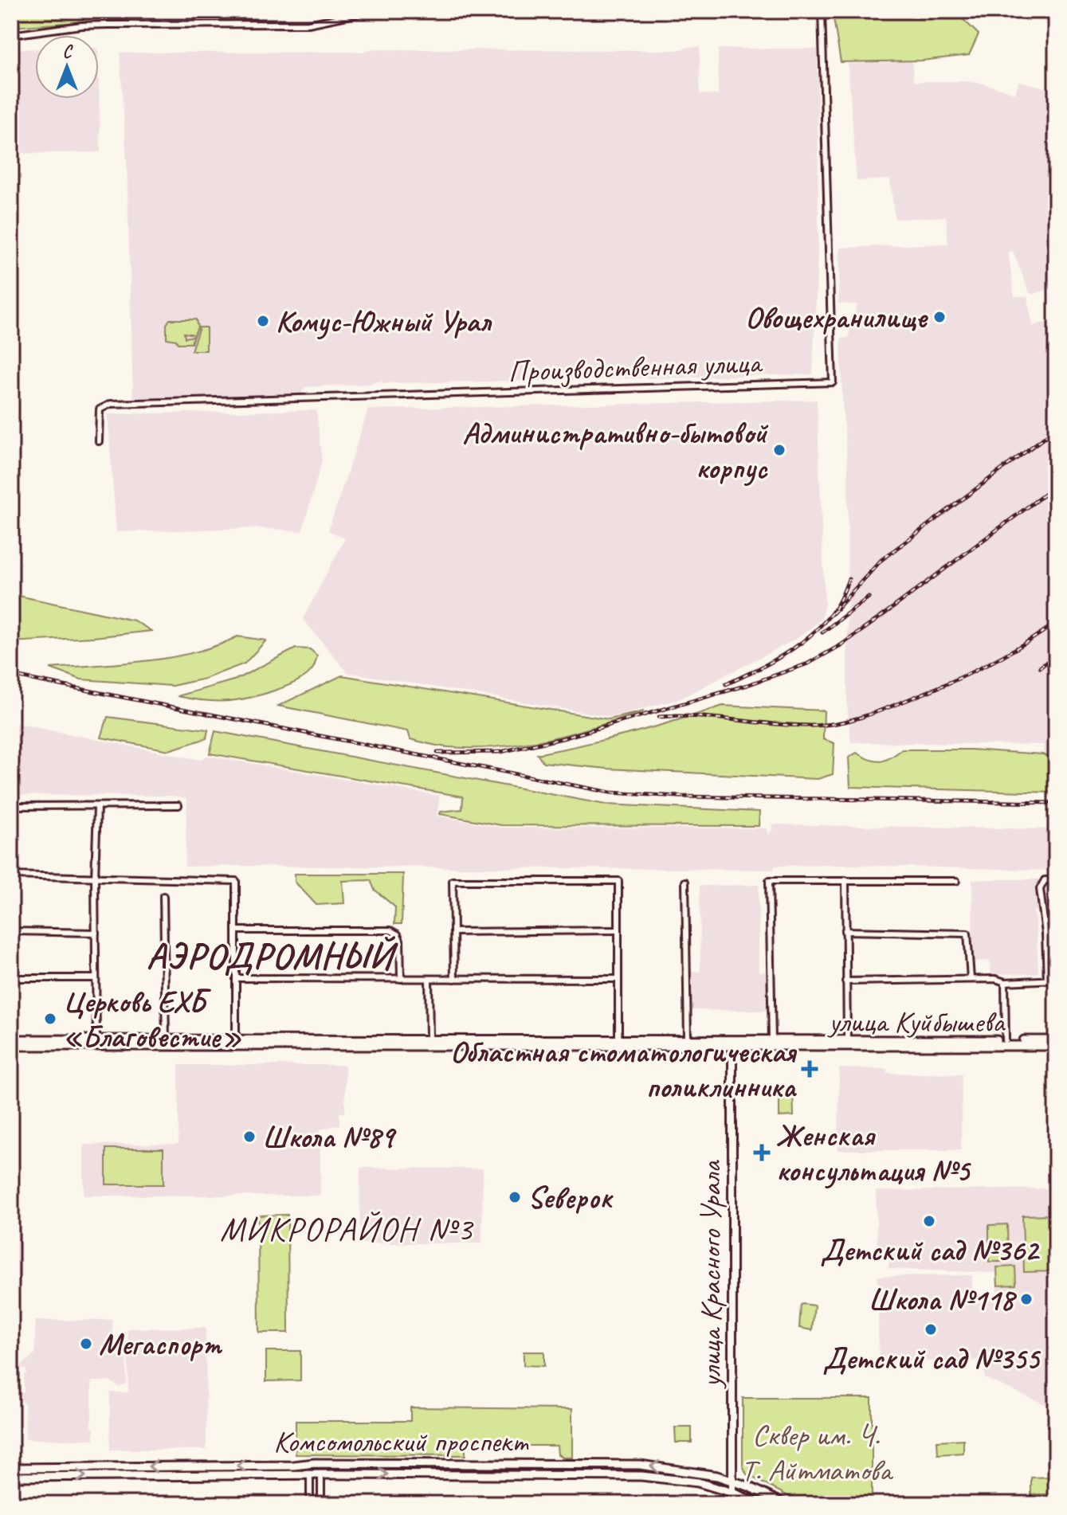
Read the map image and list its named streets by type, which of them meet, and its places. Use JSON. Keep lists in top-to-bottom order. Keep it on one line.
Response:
{"streets":{"main road":["улица Куйбышева","Комсомольский проспект"],"street":["Производственная улица","улица Красного Урала"]},"crossings":[["улица Куйбышева","улица Красного Урала"],["улица Красного Урала","Комсомольский проспект"]],"districts":["АЭРОДРОМНЫЙ","МИКРОРАЙОН №3"],"parks":["Сквер им. Ч. Т. Айтматова"],"places":{"other":["Овощехранилище","Комус-Южный Урал","Административно-бытовой корпус","Церковь ЕХБ «Благовестие»","Школа №89","Sеверок","Детский сад №362","Школа №118","Детский сад №355","Мегаспорт"],"health":["Областная стоматологическая поликлинника","Женская консультация №5"]},"north":"top"}
